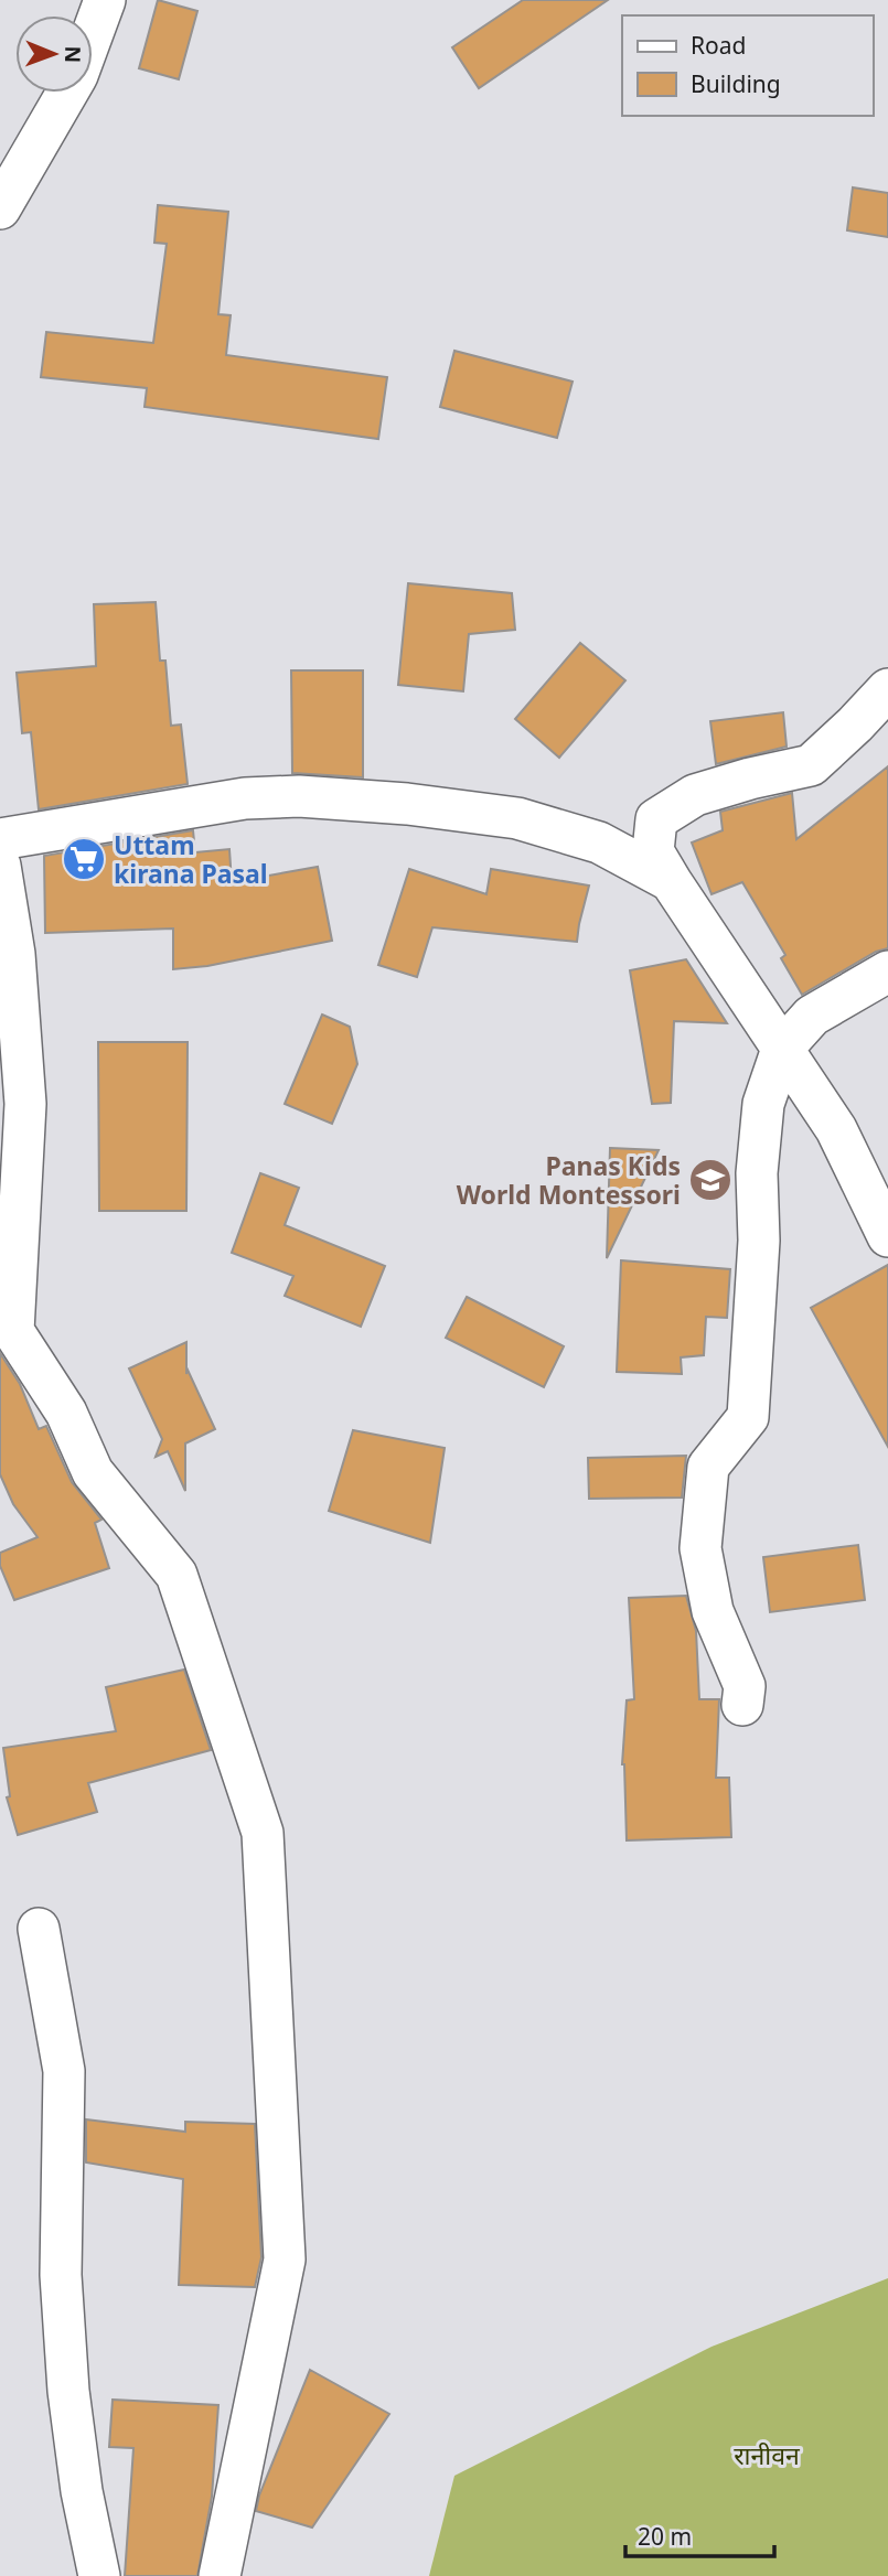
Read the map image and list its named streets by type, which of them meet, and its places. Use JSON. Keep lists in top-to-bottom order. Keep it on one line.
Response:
{"parks":["रानीवन"],"places":{"supermarket":["Uttam kirana Pasal"],"school or university":["Panas Kids World Montessori"]},"legend":["Road","Building"],"scale_bar":"20 m","north":"right"}
